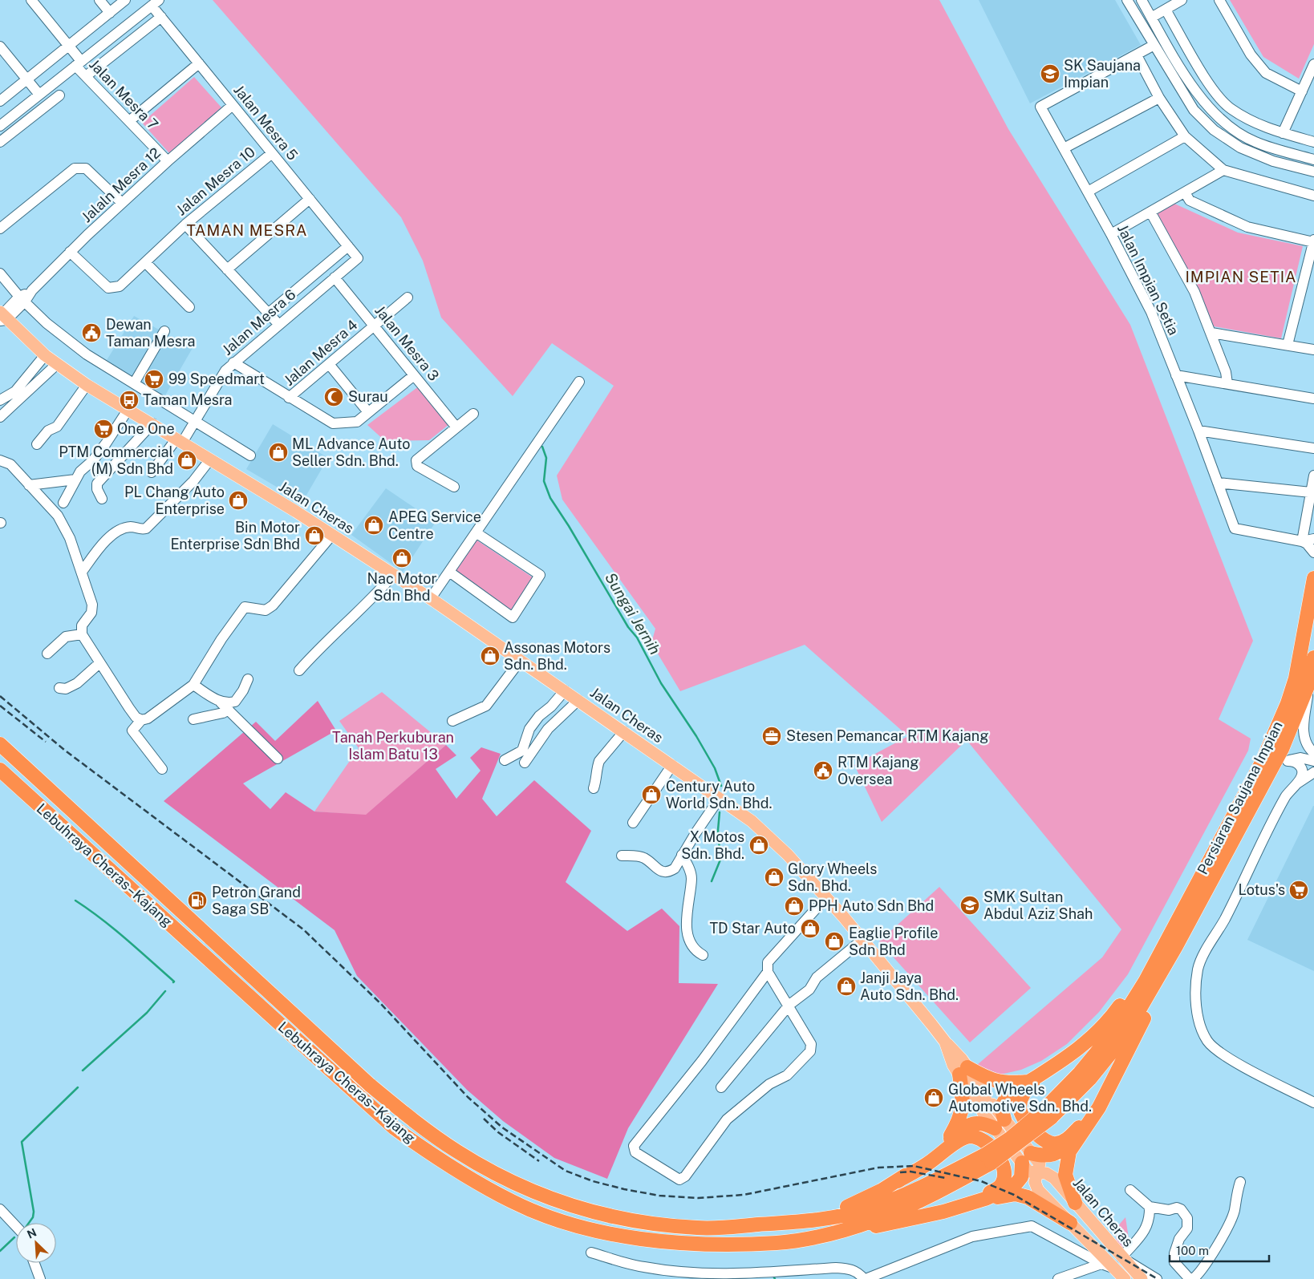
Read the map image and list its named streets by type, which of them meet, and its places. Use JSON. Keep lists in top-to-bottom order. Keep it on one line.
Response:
{"streets":{"highway":["Persiaran Saujana Impian","Lebuhraya Cheras–Kajang"],"main road":["Jalan Cheras"],"street":["Jalan Mesra 7","Jalan Mesra 5","Jalan Mesra 10","Jalaln Mesra 12","Jalan Impian Setia","Jalan Mesra 6","Jalan Mesra 3","Jalan Mesra 4"]},"crossings":[["Jalan Mesra 7","Jalaln Mesra 12"],["Jalan Mesra 5","Jalan Mesra 10"],["Jalan Mesra 5","Jalaln Mesra 12"],["Jalan Mesra 5","Jalan Mesra 6"],["Jalan Mesra 10","Jalaln Mesra 12"],["Jalaln Mesra 12","Jalan Cheras"],["Jalan Mesra 6","Jalan Mesra 3"],["Jalan Mesra 6","Jalan Cheras"],["Jalan Mesra 3","Jalan Mesra 4"],["Persiaran Saujana Impian","Lebuhraya Cheras–Kajang"]],"districts":["TAMAN MESRA","IMPIAN SETIA"],"water":["Sungai Jernih"],"parks":["Tanah Perkuburan Islam Batu 13"],"places":{"school or university":["SK Saujana Impian","SMK Sultan Abdul Aziz Shah"],"public building":["Dewan Taman Mesra","RTM Kajang Oversea"],"supermarket":["99 Speedmart","One One","Lotus's"],"mosque":["Surau"],"bus stop":["Taman Mesra"],"shop":["ML Advance Auto Seller Sdn. Bhd.","PTM Commercial (M) Sdn Bhd","PL Chang Auto Enterprise","APEG Service Centre","Bin Motor Enterprise Sdn Bhd","Nac Motor Sdn Bhd","Assonas Motors Sdn. Bhd.","Century Auto World Sdn. Bhd.","X Motos Sdn. Bhd.","Glory Wheels Sdn. Bhd.","PPH Auto Sdn Bhd","TD Star Auto","Eaglie Profile Sdn Bhd","Janji Jaya Auto Sdn. Bhd.","Global Wheels Automotive Sdn. Bhd."],"office":["Stesen Pemancar RTM Kajang"],"fuel station":["Petron Grand Saga SB"]},"scale_bar":"100 m","north":"top left"}
